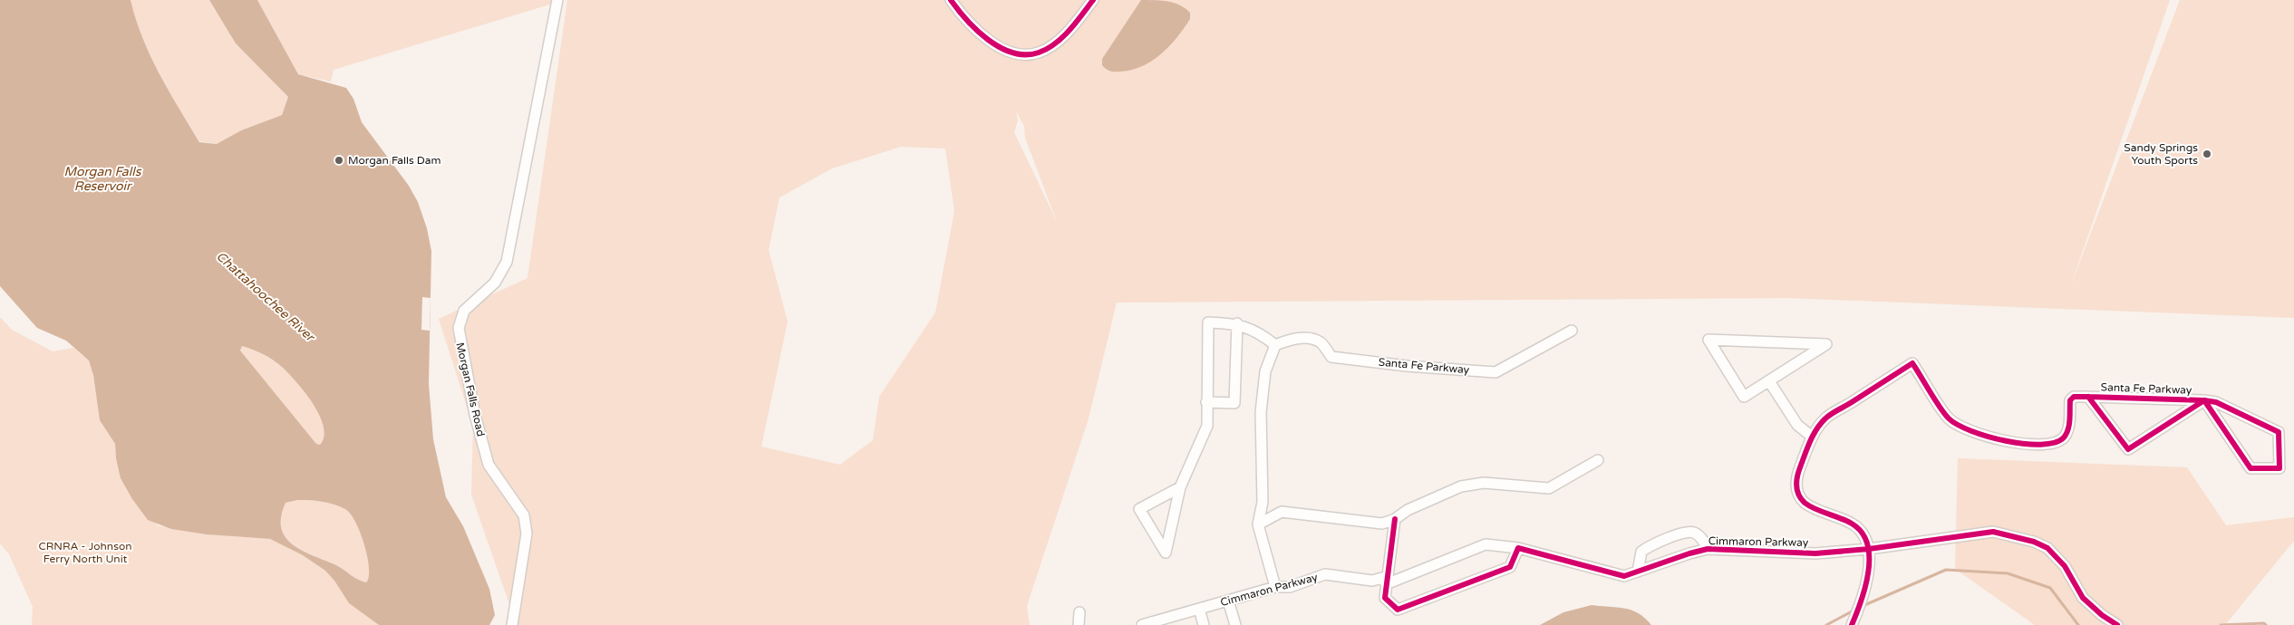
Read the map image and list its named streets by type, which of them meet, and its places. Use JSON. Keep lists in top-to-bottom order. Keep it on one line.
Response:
{"streets":{"street":["Santa Fe Parkway","Morgan Falls Road","Cimmaron Parkway"]},"crossings":[["Santa Fe Parkway","Cimmaron Parkway"]],"water":["Morgan Falls Reservoir","Chattahoochee River"],"parks":["CRNRA - Johnson Ferry North Unit"],"places":["Sandy Springs Youth Sports","Morgan Falls Dam"]}
